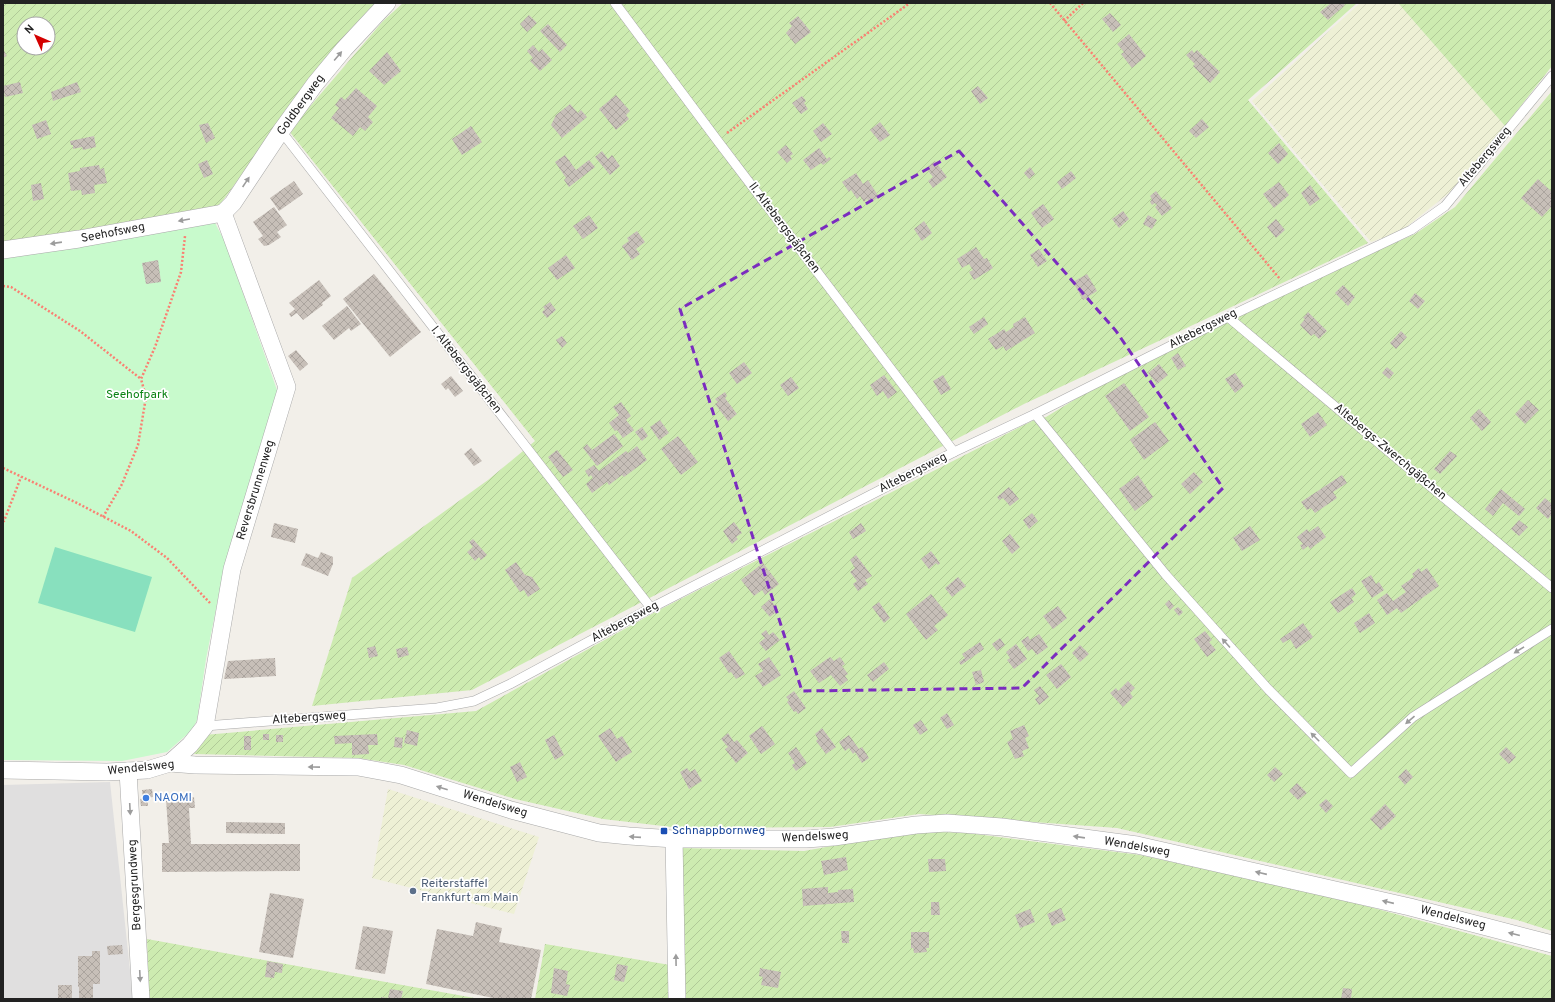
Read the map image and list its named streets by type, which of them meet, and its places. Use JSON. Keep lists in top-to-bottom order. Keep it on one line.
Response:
{"streets":{"street":["Goldbergweg","Seehofsweg","Reversbrunnenweg","Wendelsweg","Bergesgrundweg"],"lane":["Altebergsweg","II. Altebergsgäßchen","I. Altebergsgäßchen","Altebergs-Zwerchgäßchen"]},"crossings":[["Goldbergweg","Seehofsweg"],["Goldbergweg","I. Altebergsgäßchen"],["Goldbergweg","Reversbrunnenweg"],["Altebergsweg","II. Altebergsgäßchen"],["Altebergsweg","I. Altebergsgäßchen"],["Altebergsweg","Altebergs-Zwerchgäßchen"],["Altebergsweg","Reversbrunnenweg"],["Seehofsweg","Reversbrunnenweg"],["Reversbrunnenweg","Wendelsweg"],["Wendelsweg","Bergesgrundweg"]],"one_way":["Goldbergweg","Seehofsweg","Wendelsweg","Bergesgrundweg"],"parks":["Seehofpark"],"places":{"other":["NAOMI","Reiterstaffel Frankfurt am Main"],"transit":["Schnappbornweg"]},"north":"top left"}
